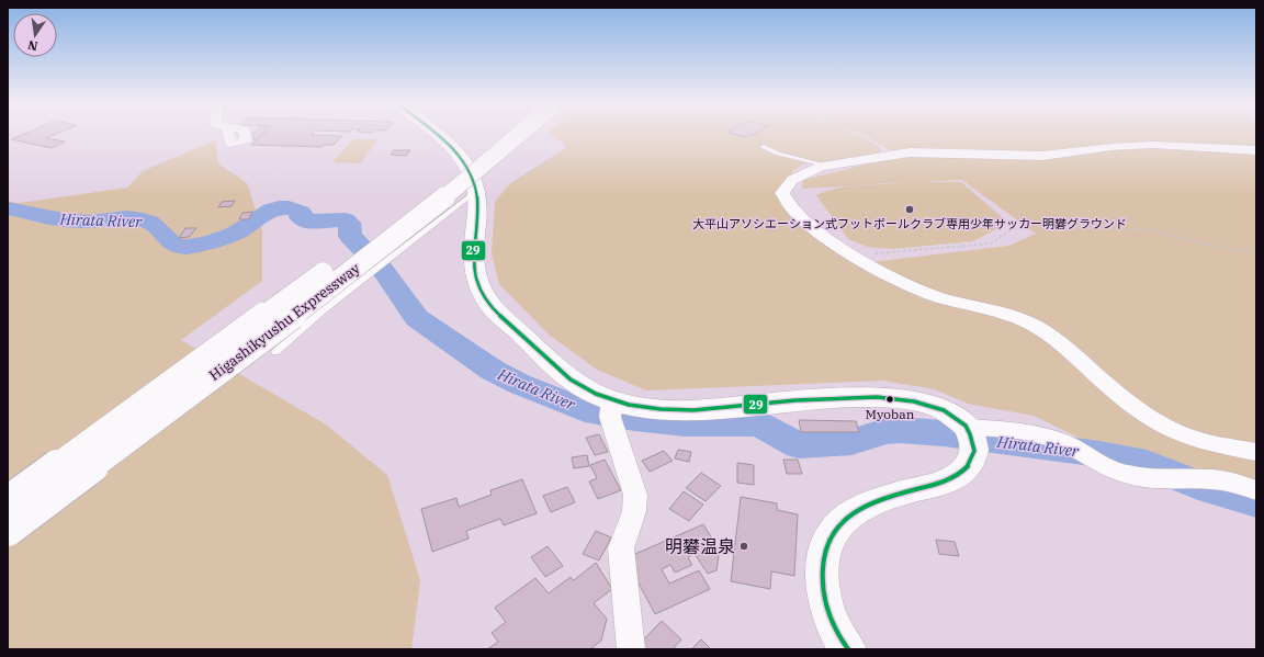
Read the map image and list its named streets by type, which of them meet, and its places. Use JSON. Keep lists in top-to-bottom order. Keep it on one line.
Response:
{"streets":{"highway":["Higashikyushu Expressway"]},"water":["Hirata River"],"places":["大平山アソシエーション式フットボールクラブ専用少年サッカー明礬グラウンド","Myoban","明礬温泉"],"lines":["transit line 29"],"north":"bottom"}
